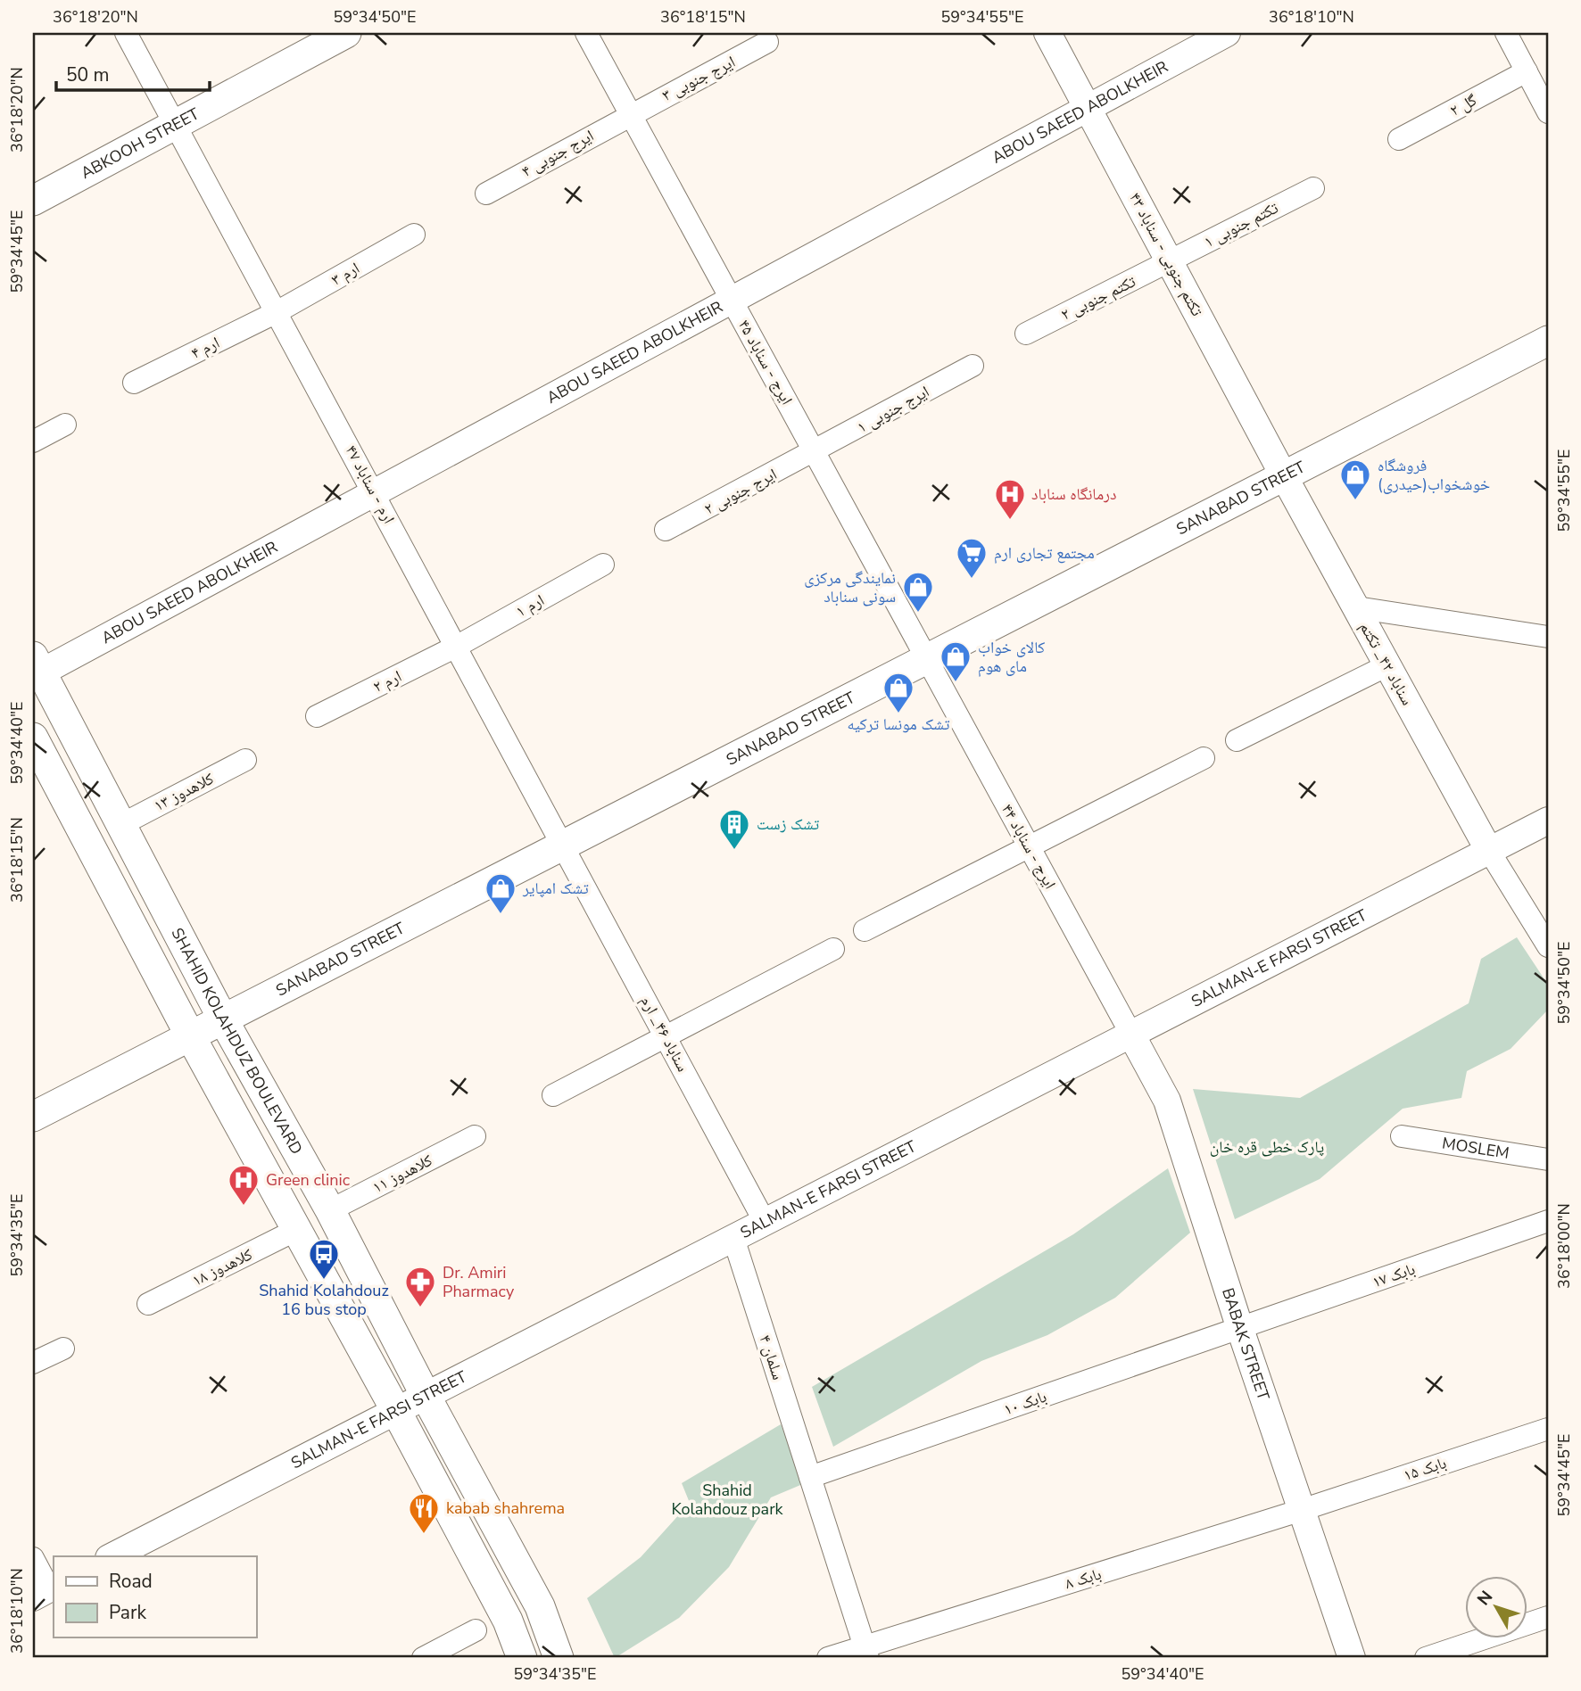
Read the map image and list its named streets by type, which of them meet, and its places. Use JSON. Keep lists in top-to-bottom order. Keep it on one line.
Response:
{"streets":{"main road":["ABKOOH STREET","SANABAD STREET","SHAHID KOLAHDUZ BOULEVARD"],"street":["ایرج جنوبی ۳","گل ۲","ABOU SAEED ABOLKHEIR","ایرج جنوبی ۴","تکتم جنوبی ۱","تکتم جنوبی - سناباد ۴۳","ارم ۳","تکتم جنوبی ۲","ارم ۴","ایرج - سناباد ۴۵","ایرج جنوبی ۱","ارم - سناباد ۴۷","ایرج جنوبی ۲","ارم ۱","سناباد ۴۲_ تکتم","ارم ۲","کلاهدوز ۱۳","ایرج - سناباد ۴۴","SALMAN-E FARSI STREET","سناباد ۴۶_ ارم","MOSLEM","کلاهدوز ۱۱","کلاهدوز ۱۸","بابک ۱۷","BABAK STREET","سلمان ۴","بابک ۱۰","بابک ۱۵","بابک ۸"]},"crossings":[["ایرج جنوبی ۳","ایرج جنوبی ۴"],["ایرج جنوبی ۳","ایرج - سناباد ۴۵"],["ABOU SAEED ABOLKHEIR","تکتم جنوبی - سناباد ۴۳"],["ABOU SAEED ABOLKHEIR","ایرج - سناباد ۴۵"],["ABOU SAEED ABOLKHEIR","ارم - سناباد ۴۷"],["ABOU SAEED ABOLKHEIR","SHAHID KOLAHDUZ BOULEVARD"],["ABKOOH STREET","ارم - سناباد ۴۷"],["ایرج جنوبی ۴","ایرج - سناباد ۴۵"],["تکتم جنوبی ۱","تکتم جنوبی - سناباد ۴۳"],["تکتم جنوبی ۱","تکتم جنوبی ۲"],["تکتم جنوبی - سناباد ۴۳","تکتم جنوبی ۲"],["تکتم جنوبی - سناباد ۴۳","SANABAD STREET"],["تکتم جنوبی - سناباد ۴۳","سناباد ۴۲_ تکتم"],["ارم ۳","ارم ۴"],["ارم ۳","ارم - سناباد ۴۷"],["ارم ۴","ارم - سناباد ۴۷"],["ایرج - سناباد ۴۵","ایرج جنوبی ۱"],["ایرج - سناباد ۴۵","ایرج جنوبی ۲"],["ایرج - سناباد ۴۵","SANABAD STREET"],["ایرج - سناباد ۴۵","ایرج - سناباد ۴۴"],["ایرج جنوبی ۱","ایرج جنوبی ۲"],["ارم - سناباد ۴۷","SANABAD STREET"],["ارم - سناباد ۴۷","ارم ۱"],["ارم - سناباد ۴۷","ارم ۲"],["ارم - سناباد ۴۷","سناباد ۴۶_ ارم"],["SANABAD STREET","سناباد ۴۲_ تکتم"],["SANABAD STREET","ایرج - سناباد ۴۴"],["SANABAD STREET","سناباد ۴۶_ ارم"],["SANABAD STREET","SHAHID KOLAHDUZ BOULEVARD"],["ارم ۱","ارم ۲"],["سناباد ۴۲_ تکتم","SALMAN-E FARSI STREET"],["کلاهدوز ۱۳","SHAHID KOLAHDUZ BOULEVARD"],["ایرج - سناباد ۴۴","SALMAN-E FARSI STREET"],["ایرج - سناباد ۴۴","BABAK STREET"],["SALMAN-E FARSI STREET","سناباد ۴۶_ ارم"],["SALMAN-E FARSI STREET","SHAHID KOLAHDUZ BOULEVARD"],["SALMAN-E FARSI STREET","BABAK STREET"],["SALMAN-E FARSI STREET","سلمان ۴"],["SHAHID KOLAHDUZ BOULEVARD","کلاهدوز ۱۱"],["بابک ۱۷","BABAK STREET"],["بابک ۱۷","بابک ۱۰"],["BABAK STREET","بابک ۱۰"],["BABAK STREET","بابک ۱۵"],["BABAK STREET","بابک ۸"],["سلمان ۴","بابک ۱۰"],["سلمان ۴","بابک ۸"],["بابک ۱۵","بابک ۸"]],"parks":["پارک خطی قره خان","Shahid Kolahdouz park"],"places":{"shop":["فروشگاه خوشخواب(حیدری)","نمایندگی مرکزی سونی سناباد","کالای خواب مای هوم","تشک مونسا ترکیه","تشک امپایر"],"hospital":["درمانگاه سناباد","Green clinic"],"supermarket":["مجتمع تجاری ارم"],"building":["تشک زست"],"bus stop":["Shahid Kolahdouz 16 bus stop"],"pharmacy":["Dr. Amiri Pharmacy"],"restaurant":["kabab shahrema"]},"legend":["Road","Park"],"scale_bar":"50 m","north":"top left","coordinates":["36°18'20\"N","59°34'50\"E","36°18'15\"N","59°34'55\"E","36°18'10\"N","59°34'45\"E","59°34'40\"E","59°34'35\"E","36°18'00\"N"]}
